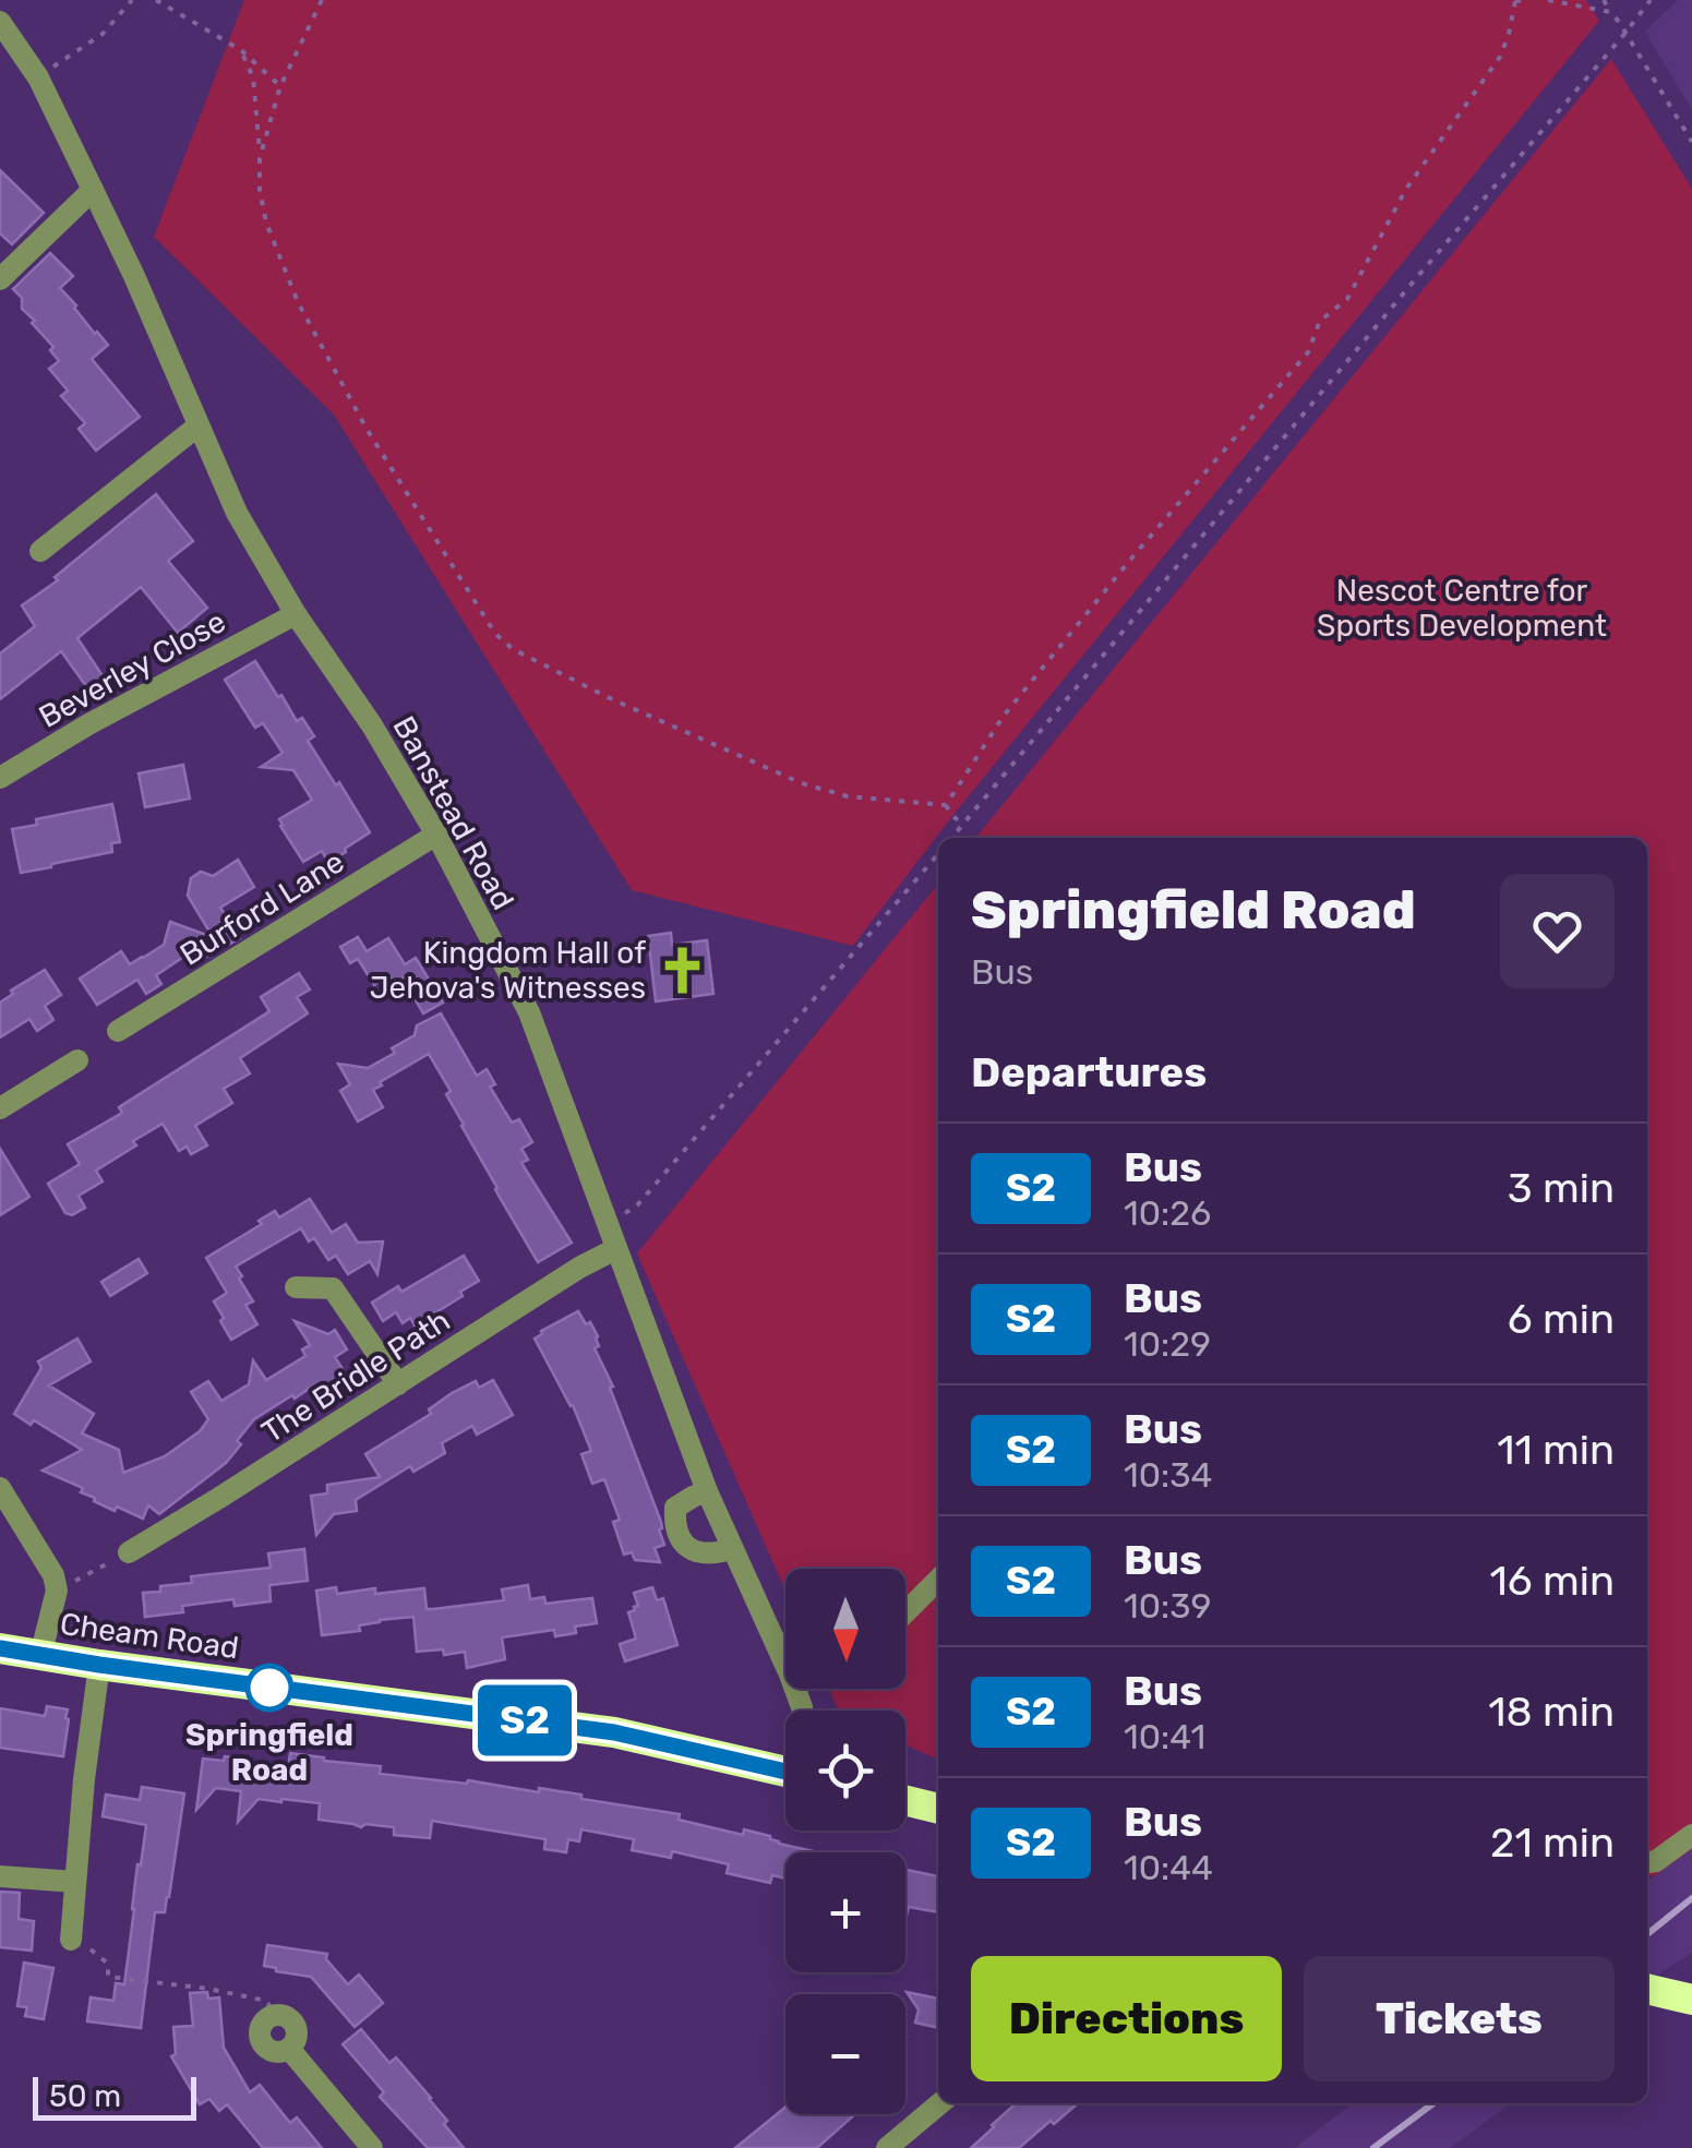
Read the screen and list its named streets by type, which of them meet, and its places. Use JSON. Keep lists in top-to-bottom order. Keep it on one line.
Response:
{"streets":{"highway":["Cheam Road"],"street":["Beverley Close","Banstead Road","Burford Lane","The Bridle Path"]},"crossings":[["Beverley Close","Banstead Road"],["Banstead Road","Burford Lane"],["Banstead Road","The Bridle Path"]],"parks":["Nescot Centre for Sports Development"],"places":{"church":["Kingdom Hall of Jehova's Witnesses"],"other":["Springfield Road"]},"lines":["bus line S2"],"scale_bar":"50 m","north":"bottom","page":{"on_map":"S2","heading":[["Springfield Road","Bus"],"Departures"],"list":[{"mark":"S2","name":"Bus","note":"10:26","value":"3 min"},{"mark":"S2","name":"Bus","note":"10:29","value":"6 min"},{"mark":"S2","name":"Bus","note":"10:34","value":"11 min"},{"mark":"S2","name":"Bus","note":"10:39","value":"16 min"},{"mark":"S2","name":"Bus","note":"10:41","value":"18 min"},{"mark":"S2","name":"Bus","note":"10:44","value":"21 min"}],"map_buttons":["+","−"],"buttons":["Directions","Tickets"],"scale":"50 m"}}
